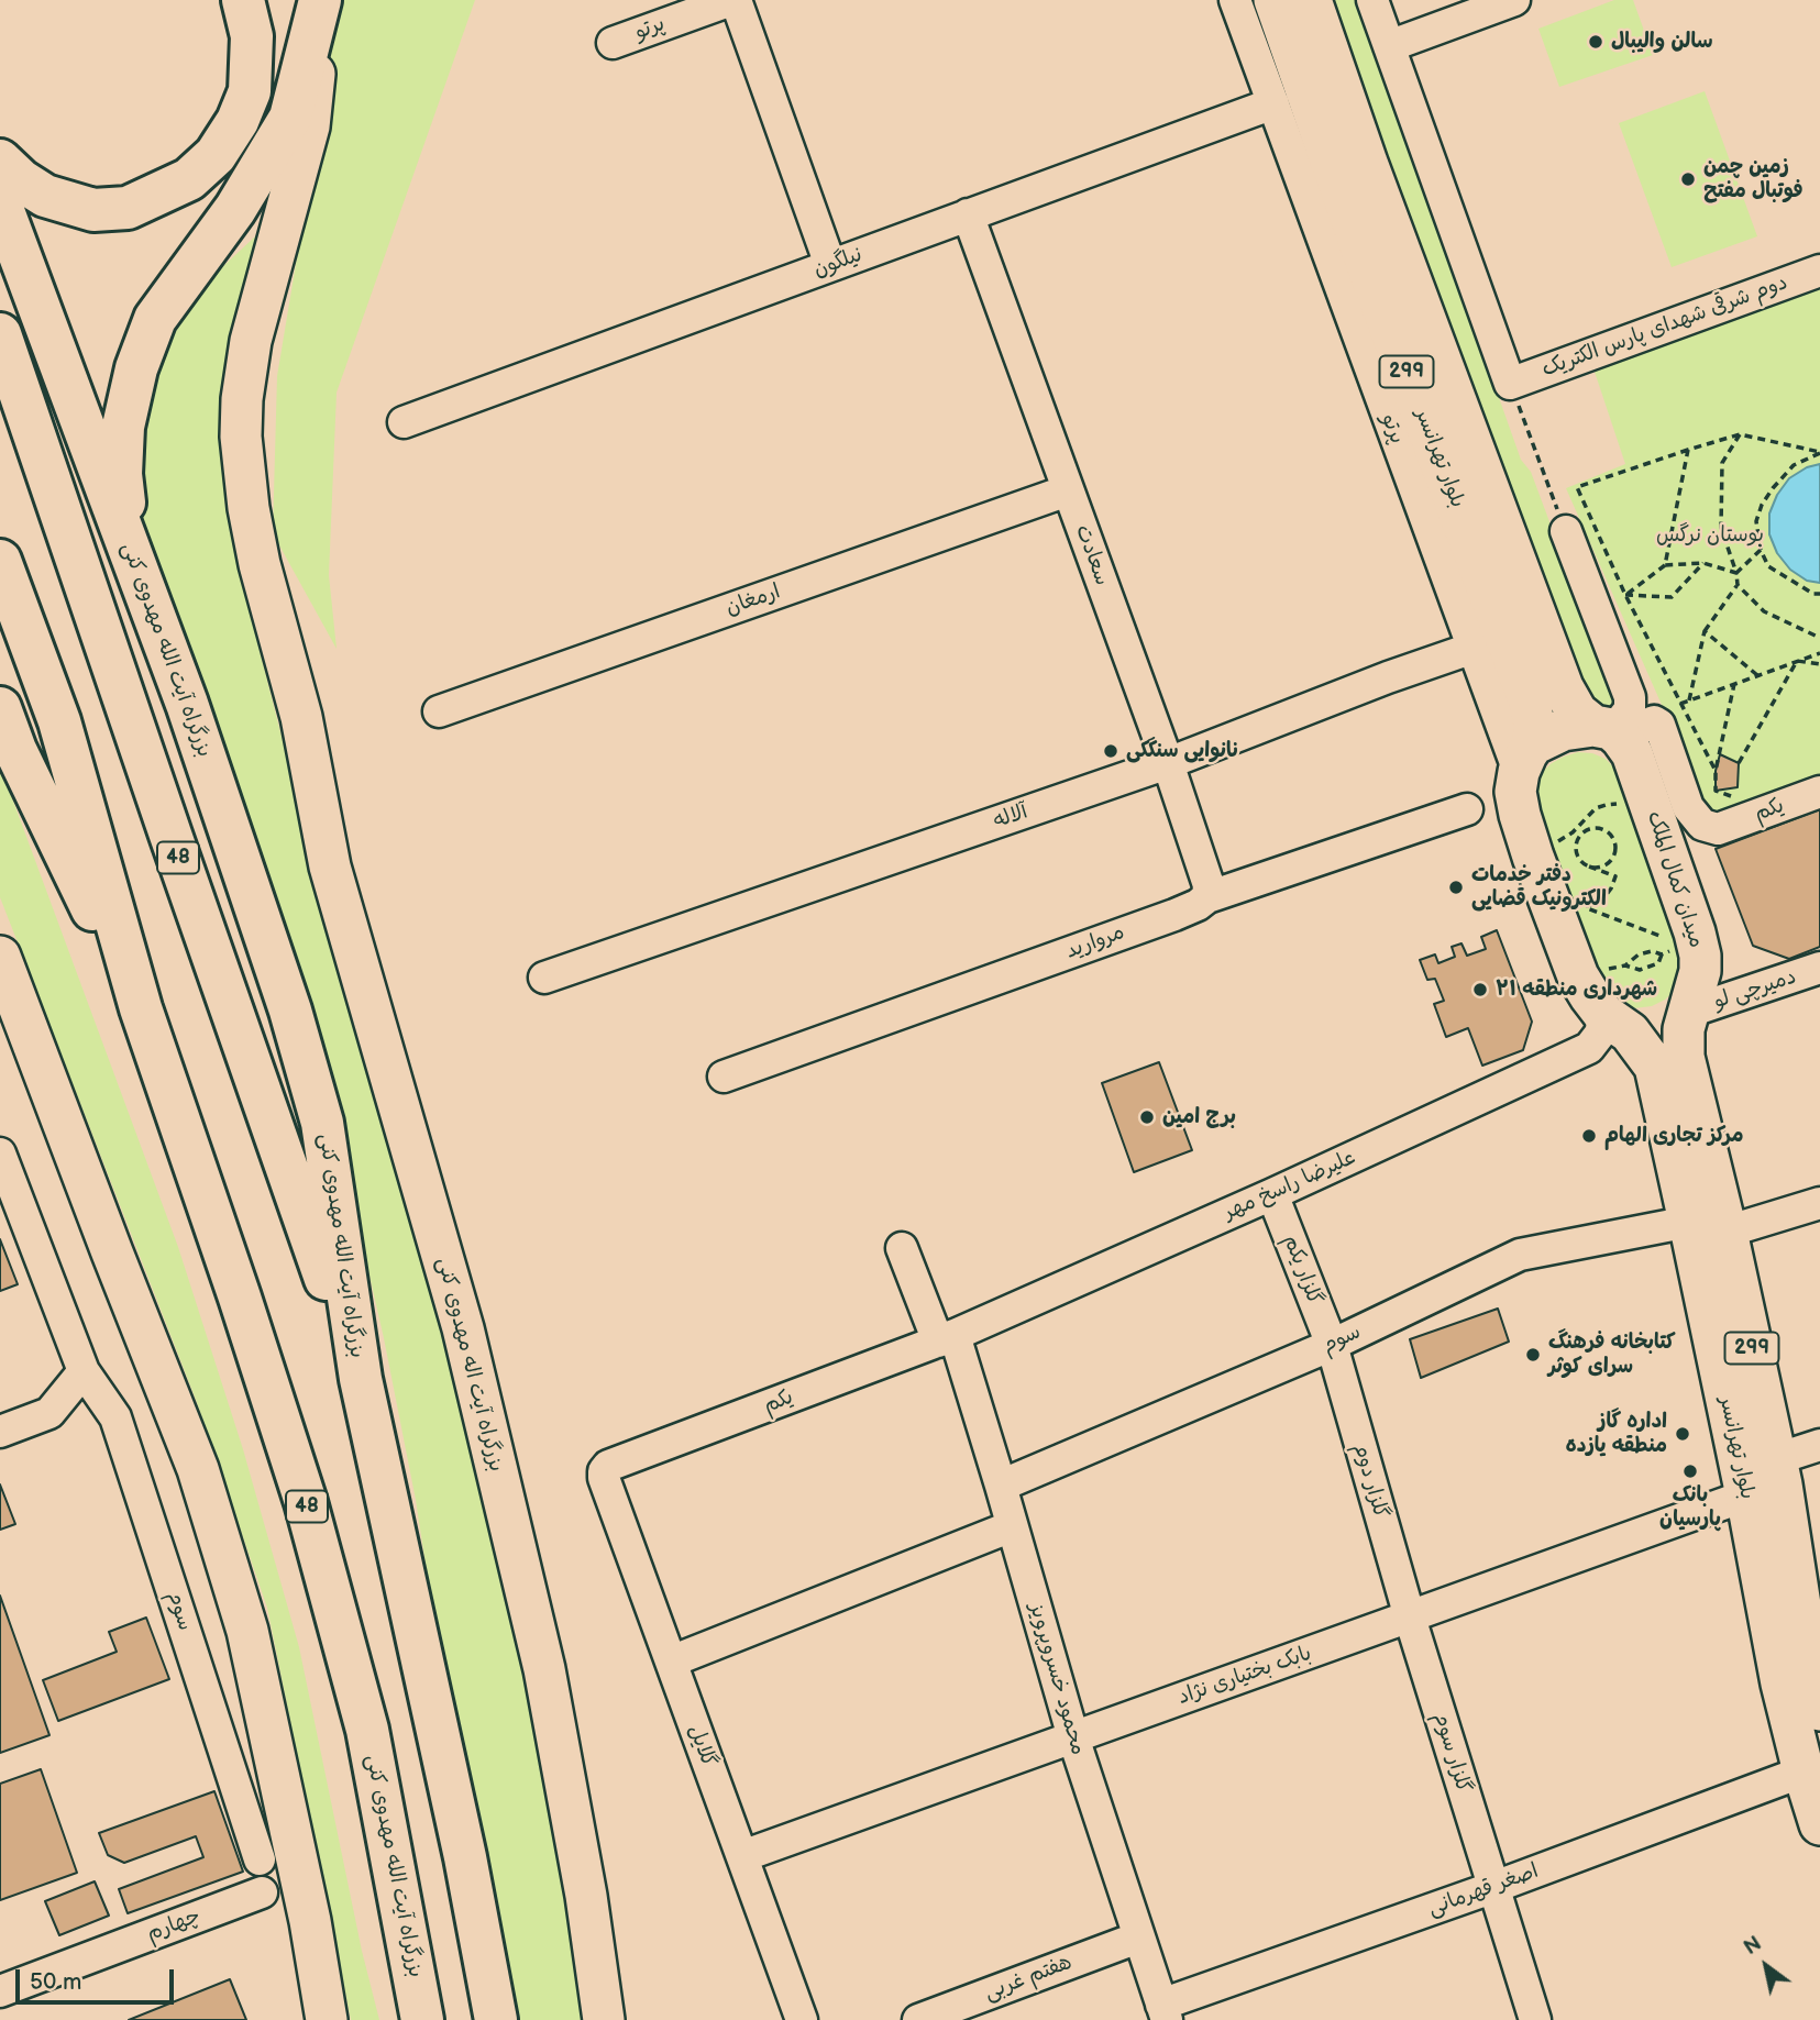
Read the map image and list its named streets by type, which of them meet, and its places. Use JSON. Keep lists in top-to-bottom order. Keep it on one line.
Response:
{"streets":{"highway":["بزرگراه آیت الله مهدوی کنی","48"],"main road":["299","بلوار تهرانسر","میدان کمال الملک","بزرگراه آیت اله مهدوی کنی"],"street":["پرتو","نیلگون","دوم شرقی شهدای پارس الکتریک","سعادت","ارمغان","یکم","آلاله","مروارید","دمیرچی لو","علیرضا راسخ مهر","گلزار یکم","سوم","گلزار دوم","بابک بختیاری نژاد","محمود خسروپرویز","گلایل","گلزار سوم","اصغر قهرمانی","چهارم","هفتم غربی"]},"crossings":[["پرتو","نیلگون"],["پرتو","بلوار تهرانسر"],["پرتو","آلاله"],["نیلگون","سعادت"],["بلوار تهرانسر","یکم"],["بلوار تهرانسر","میدان کمال الملک"],["بلوار تهرانسر","دمیرچی لو"],["بلوار تهرانسر","علیرضا راسخ مهر"],["بلوار تهرانسر","سوم"],["بلوار تهرانسر","بابک بختیاری نژاد"],["بلوار تهرانسر","اصغر قهرمانی"],["سعادت","ارمغان"],["سعادت","آلاله"],["سعادت","مروارید"],["بزرگراه آیت الله مهدوی کنی","48"],["یکم","میدان کمال الملک"],["یکم","علیرضا راسخ مهر"],["یکم","محمود خسروپرویز"],["یکم","گلایل"],["میدان کمال الملک","دمیرچی لو"],["علیرضا راسخ مهر","گلزار یکم"],["علیرضا راسخ مهر","محمود خسروپرویز"],["گلزار یکم","سوم"],["گلزار یکم","گلزار دوم"],["سوم","گلزار دوم"],["سوم","محمود خسروپرویز"],["گلزار دوم","بابک بختیاری نژاد"],["گلزار دوم","گلزار سوم"],["بابک بختیاری نژاد","محمود خسروپرویز"],["بابک بختیاری نژاد","گلایل"],["بابک بختیاری نژاد","گلزار سوم"],["محمود خسروپرویز","اصغر قهرمانی"],["محمود خسروپرویز","هفتم غربی"],["گلزار سوم","اصغر قهرمانی"]],"parks":["بوستان نرگس"],"places":["سالن والیبال","زمین چمن فوتبال مفتح","نانوایی سنگکی","دفتر خدمات الکترونیک قضایی","شهرداری منطقه ۲۱","برج امین","مرکز تجاری الهام","کتابخانه فرهنگ سرای کوثر","اداره گاز منطقه یازده","بانک پارسیان"],"scale_bar":"50 m","north":"top left"}
